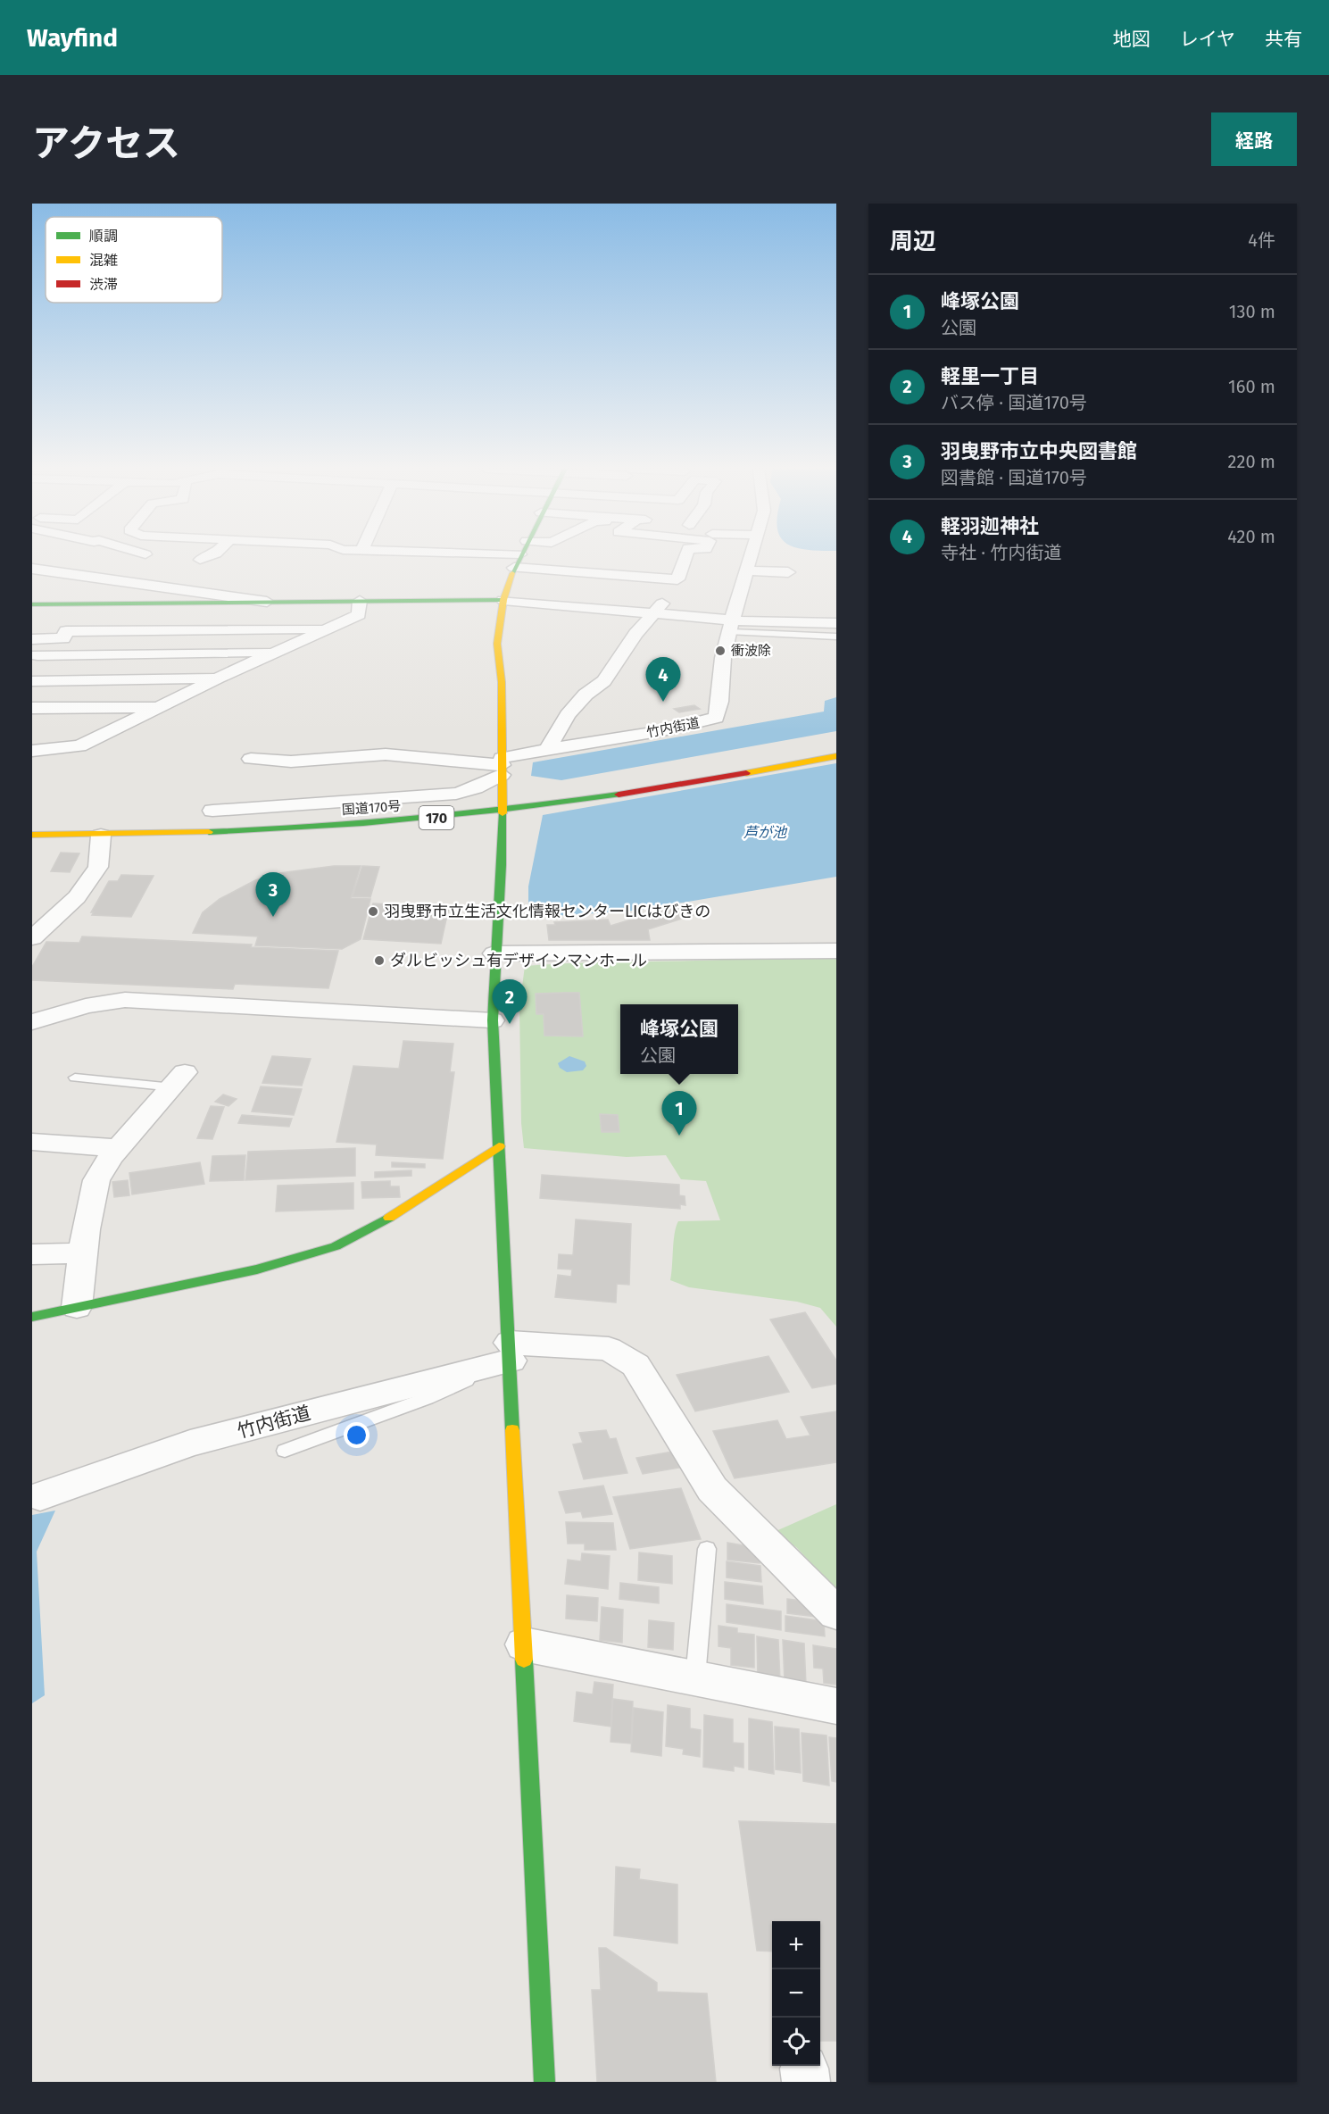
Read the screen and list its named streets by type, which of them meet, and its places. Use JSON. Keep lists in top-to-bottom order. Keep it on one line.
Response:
{"streets":{"main road":["国道170号","170"],"street":["竹内街道"]},"water":["芦が池"],"places":["衝波除","羽曳野市立生活文化情報センターLICはびきの","ダルビッシュ有デザインマンホール"],"legend":["順調","混雑","渋滞"],"page":{"header":"Wayfind","nav":["地図","レイヤ","共有"],"title":"アクセス","buttons":"経路","heading":["周辺","4件"],"list":[{"mark":"1","name":"峰塚公園","note":"公園","value":"130 m"},{"mark":"2","name":"軽里一丁目","note":"バス停 · 国道170号","value":"160 m"},{"mark":"3","name":"羽曳野市立中央図書館","note":"図書館 · 国道170号","value":"220 m"},{"mark":"4","name":"軽羽迦神社","note":"寺社 · 竹内街道","value":"420 m"}],"pins":["4","3","2","1"],"popup":["峰塚公園","公園"],"map_buttons":["+","−"]}}
